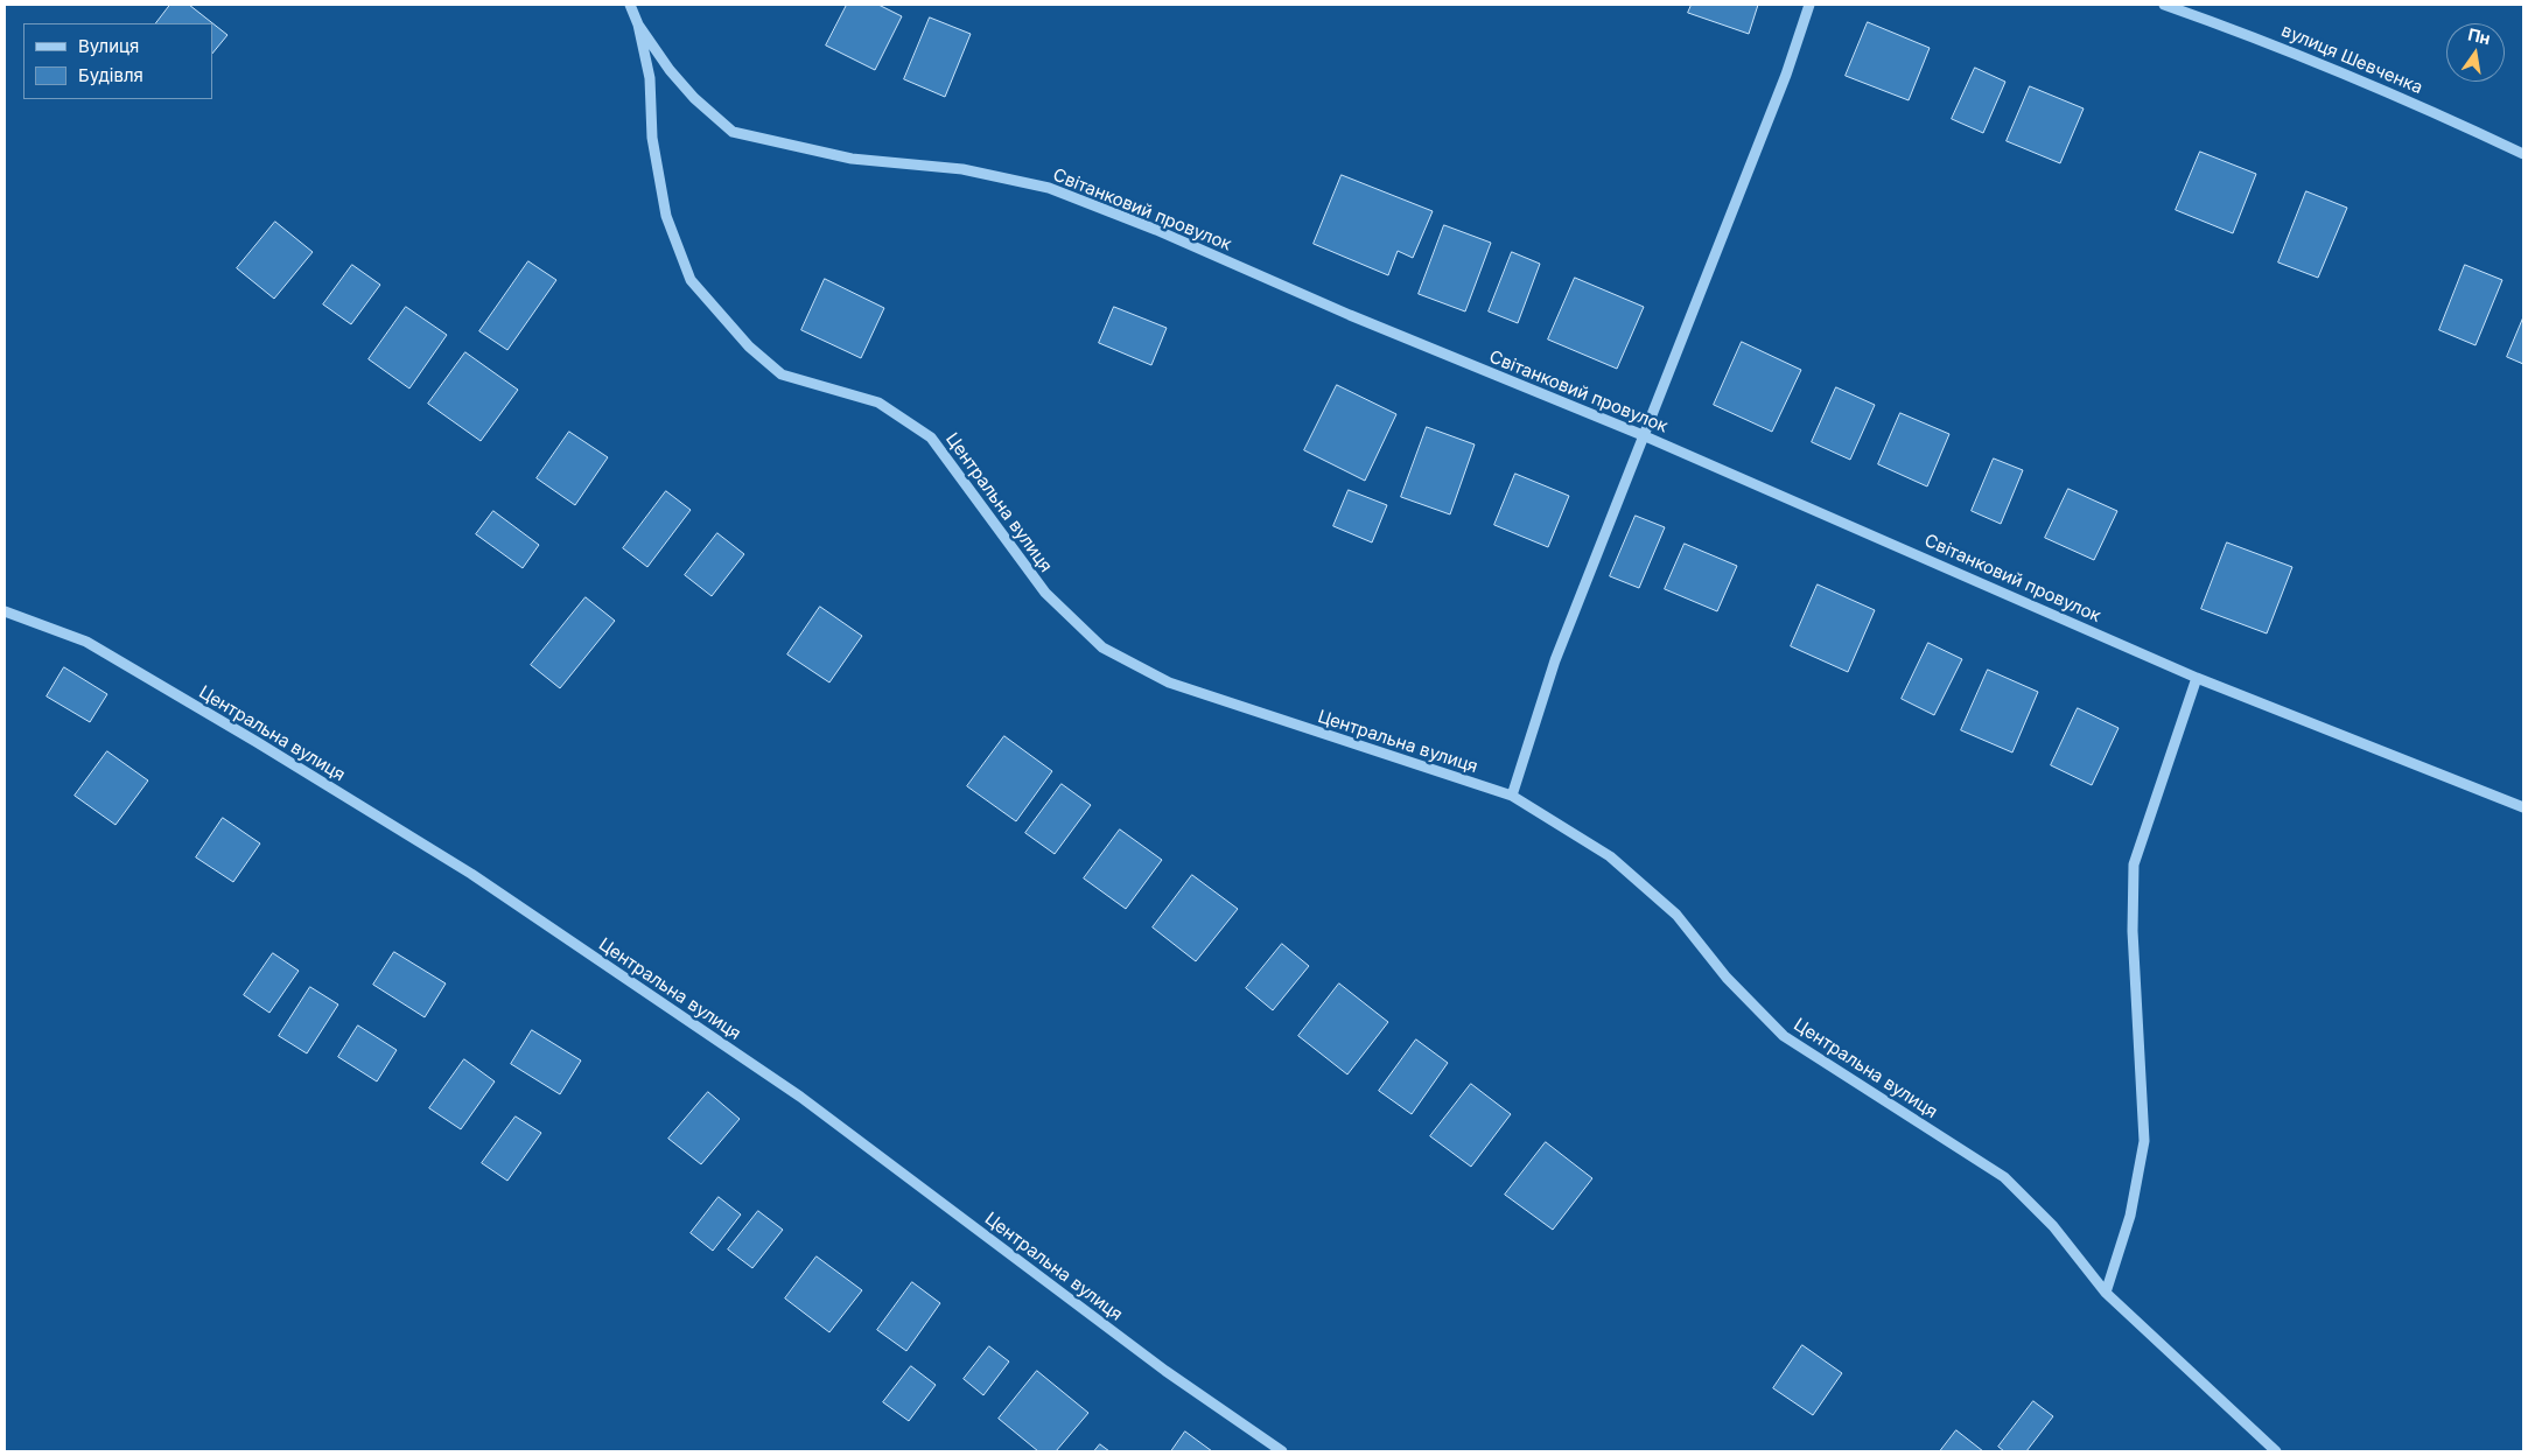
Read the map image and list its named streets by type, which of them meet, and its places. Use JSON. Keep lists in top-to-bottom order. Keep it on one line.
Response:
{"streets":{"street":["вулиця Шевченка","Світанковий провулок","Центральна вулиця"]},"crossings":[["Світанковий провулок","Центральна вулиця"]],"legend":["Вулиця","Будівля"],"north":"top"}
